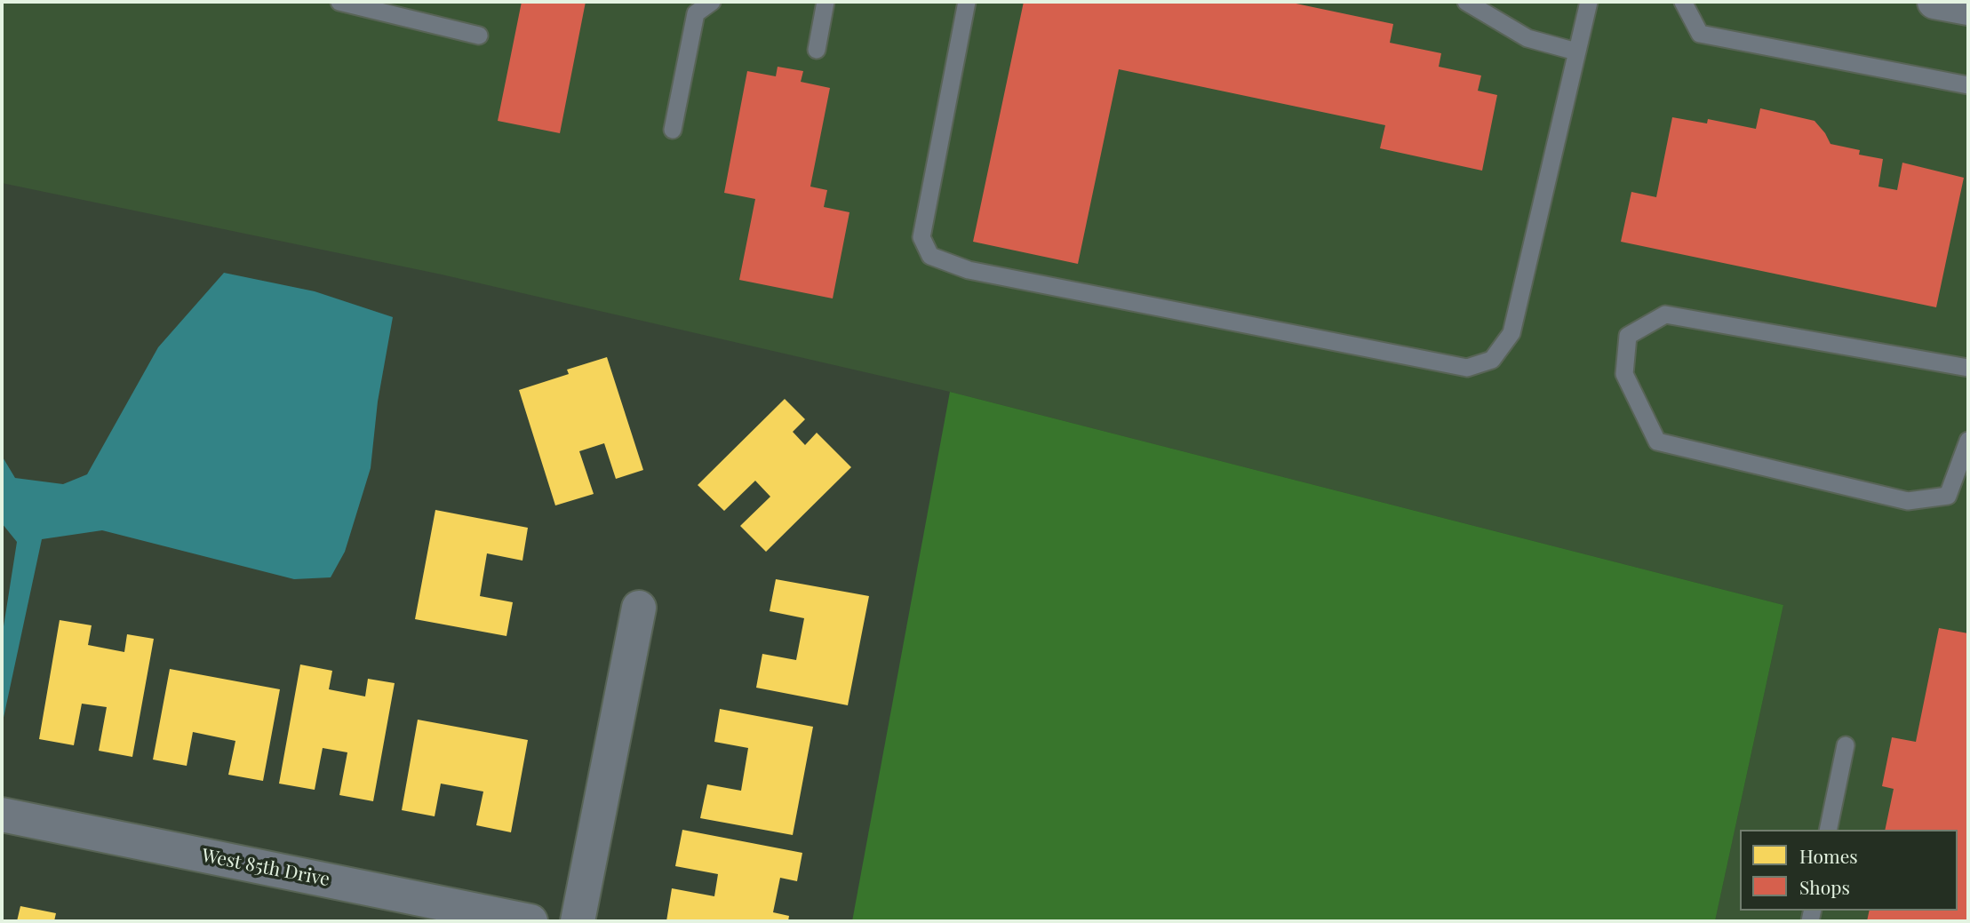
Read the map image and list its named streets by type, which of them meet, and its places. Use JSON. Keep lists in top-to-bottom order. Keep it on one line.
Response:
{"streets":{"street":["West 85th Drive"]},"legend":["Homes","Shops"]}
